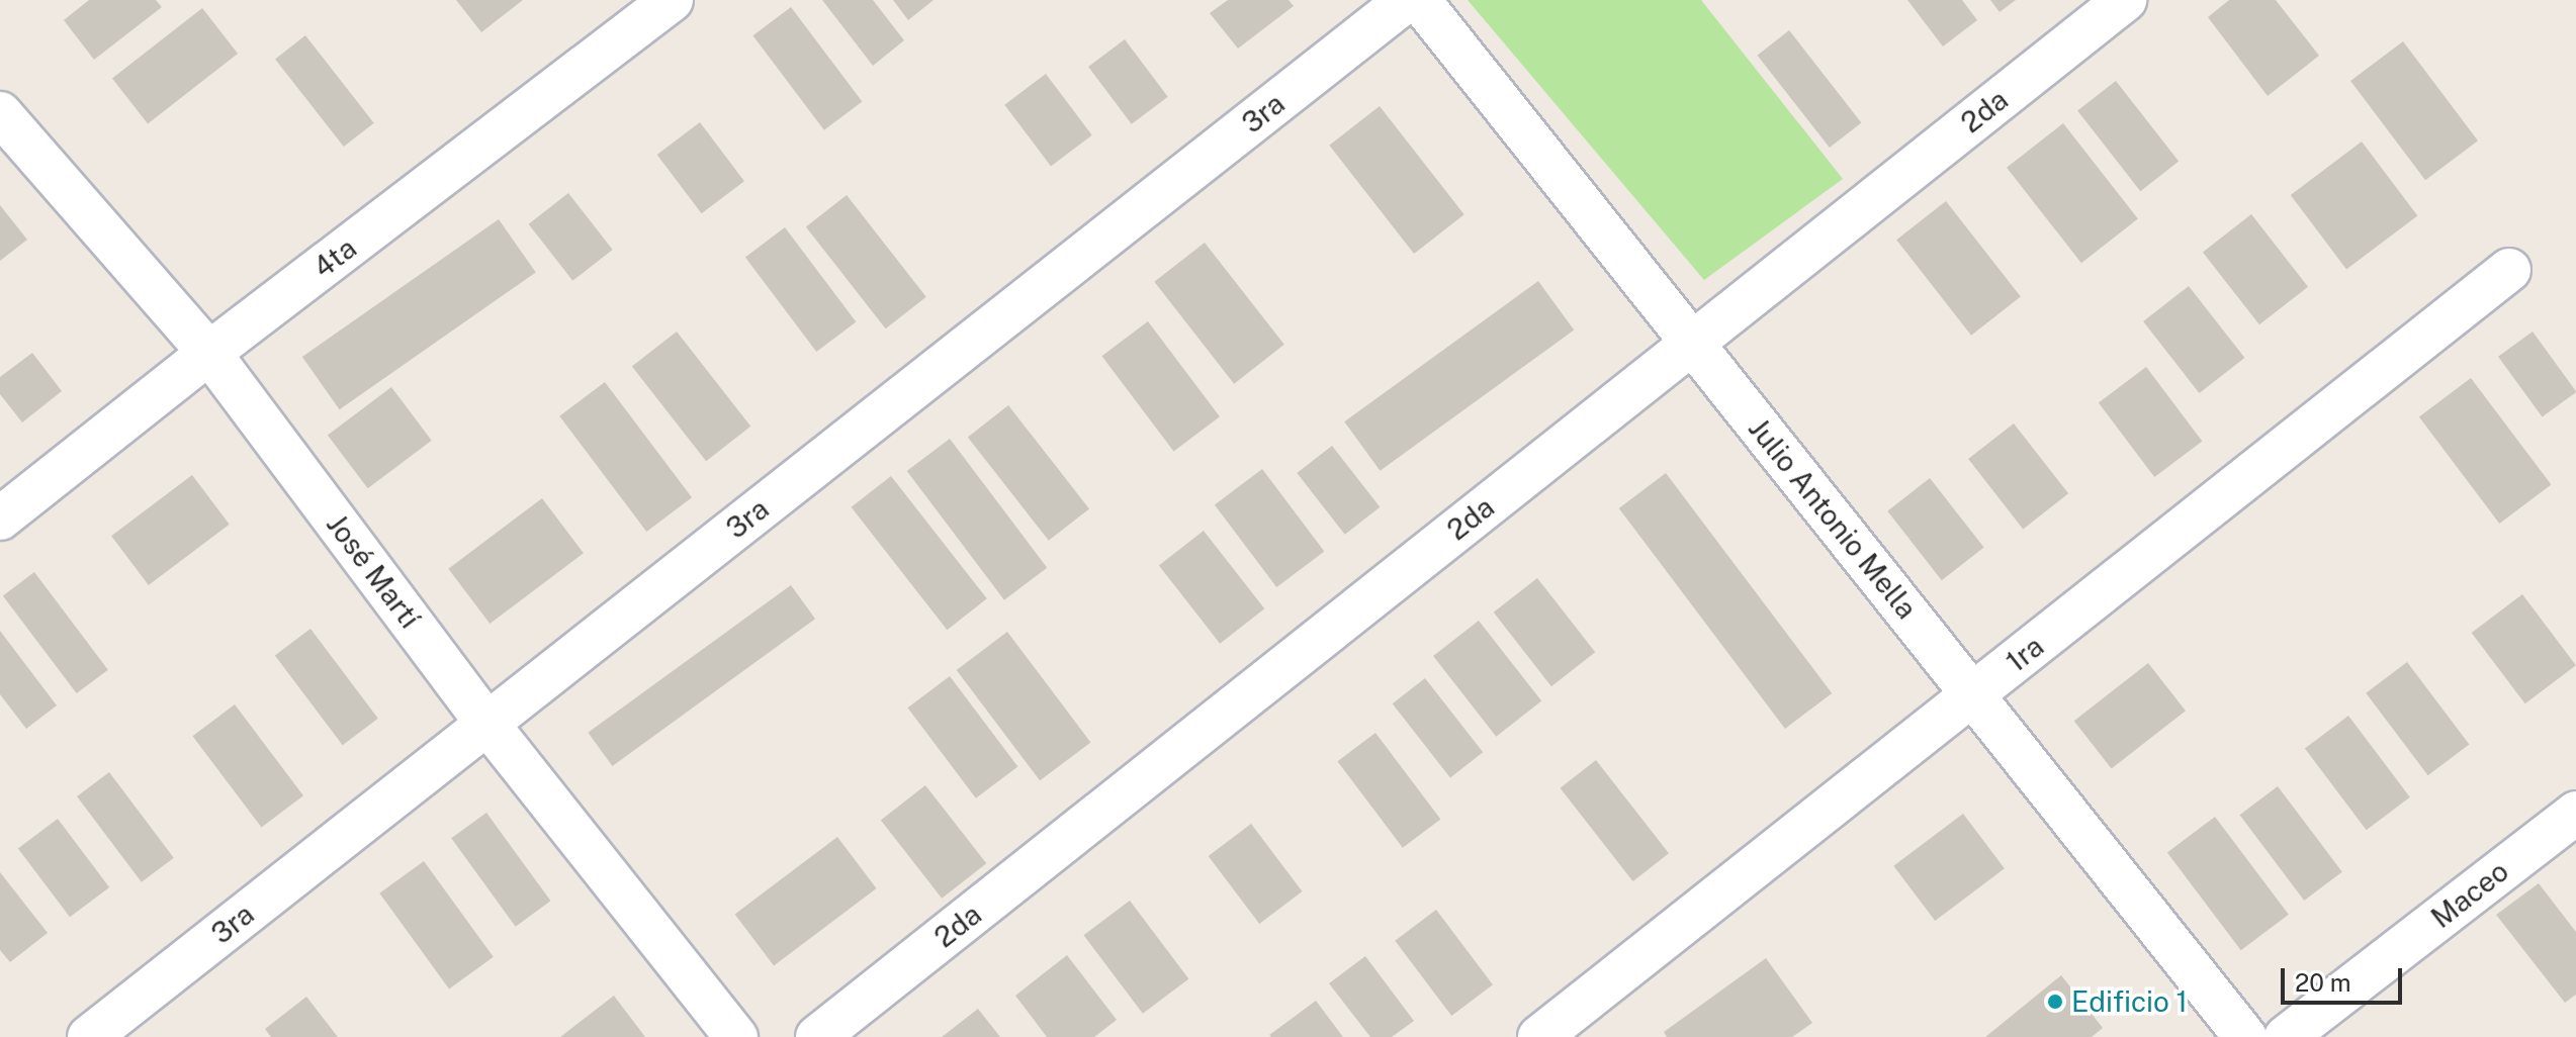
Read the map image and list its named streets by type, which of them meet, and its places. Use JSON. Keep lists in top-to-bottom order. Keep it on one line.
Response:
{"streets":{"street":["2da","3ra","4ta","Julio Antonio Mella","José Martí","1ra","Maceo"]},"crossings":[["2da","Julio Antonio Mella"],["3ra","José Martí"],["4ta","José Martí"],["Julio Antonio Mella","1ra"]],"places":["Edificio 1"],"scale_bar":"20 m"}
